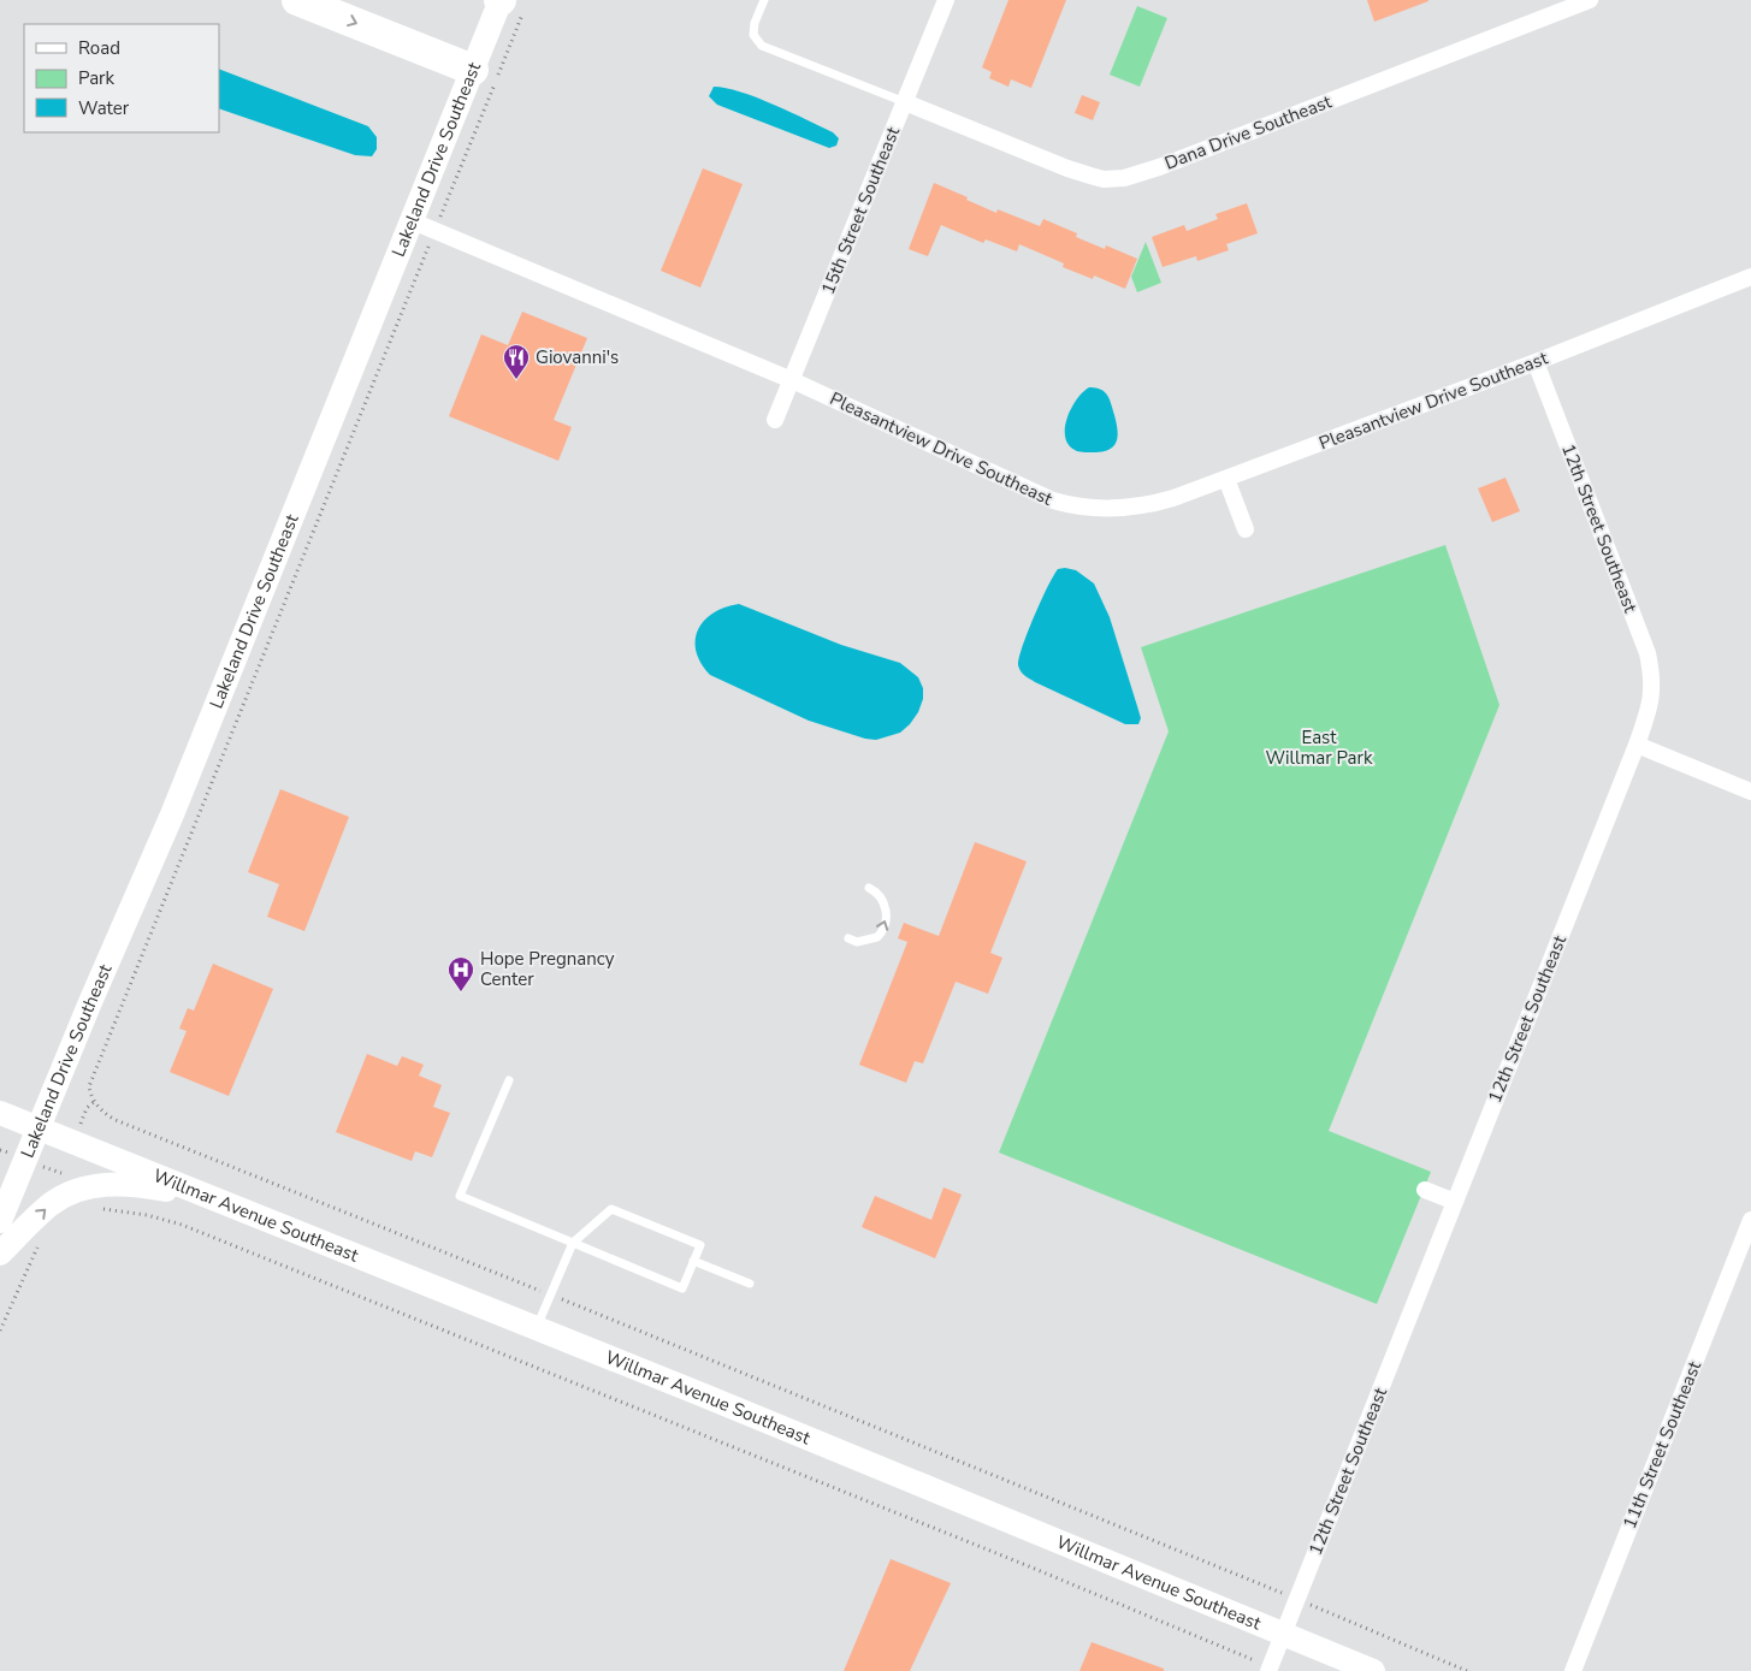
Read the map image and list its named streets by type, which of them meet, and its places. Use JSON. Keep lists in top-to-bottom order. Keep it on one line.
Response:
{"streets":{"main road":["Lakeland Drive Southeast","Willmar Avenue Southeast"],"street":["Dana Drive Southeast","15th Street Southeast","Pleasantview Drive Southeast","12th Street Southeast","11th Street Southeast"]},"crossings":[["Dana Drive Southeast","15th Street Southeast"],["Lakeland Drive Southeast","Pleasantview Drive Southeast"],["Lakeland Drive Southeast","Willmar Avenue Southeast"],["15th Street Southeast","Pleasantview Drive Southeast"],["Pleasantview Drive Southeast","12th Street Southeast"],["12th Street Southeast","Willmar Avenue Southeast"]],"parks":["East Willmar Park"],"places":{"restaurant":["Giovanni's"],"hospital":["Hope Pregnancy Center"]},"legend":["Road","Park","Water"]}
